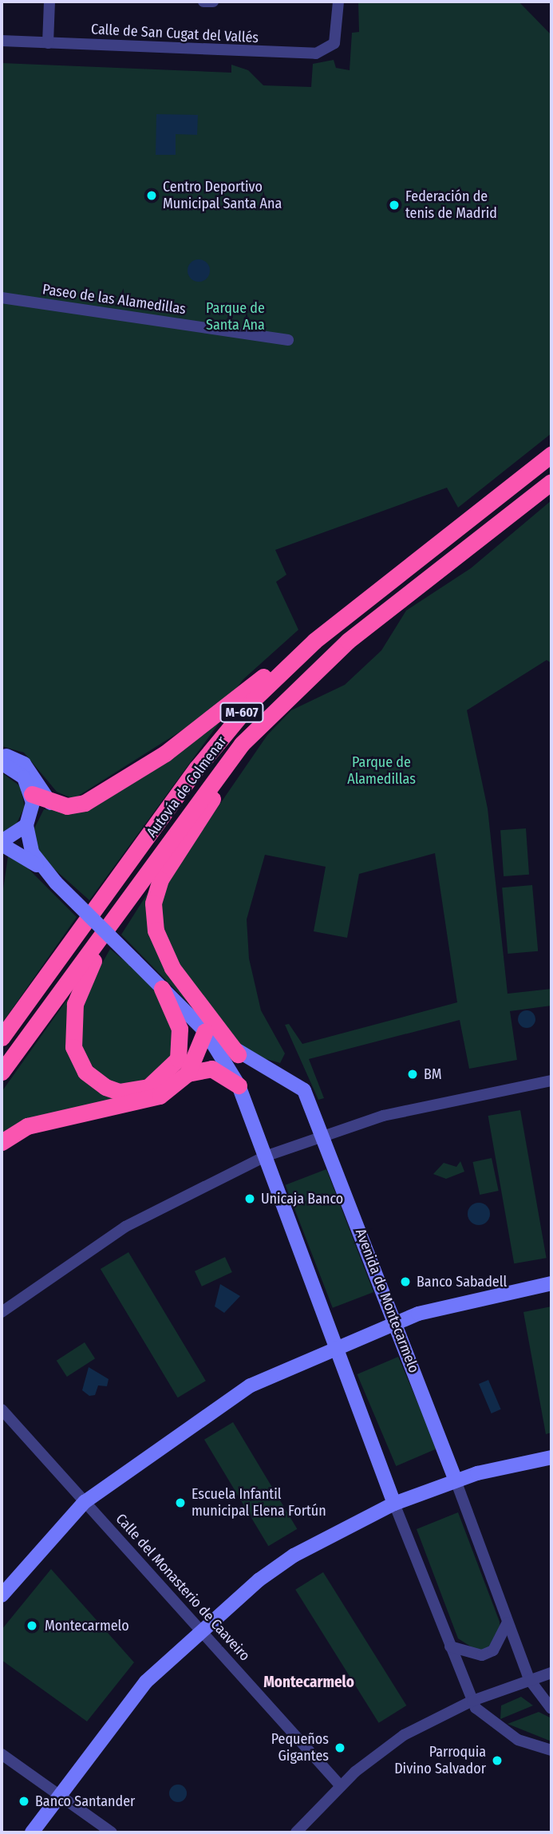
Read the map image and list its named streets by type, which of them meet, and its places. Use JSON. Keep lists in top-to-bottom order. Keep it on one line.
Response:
{"streets":{"highway":["M-607","Autovía de Colmenar"],"street":["Calle de San Cugat del Vallés","Paseo de las Alamedillas","Avenida de Montecarmelo","Calle del Monasterio de Caaveiro"]},"districts":["Montecarmelo"],"parks":["Parque de Santa Ana","Parque de Alamedillas"],"places":["Centro Deportivo Municipal Santa Ana","Federación de tenis de Madrid","BM","Unicaja Banco","Banco Sabadell","Escuela Infantil municipal Elena Fortún","Montecarmelo","Pequeños Gigantes","Parroquia Divino Salvador","Banco Santander"]}
